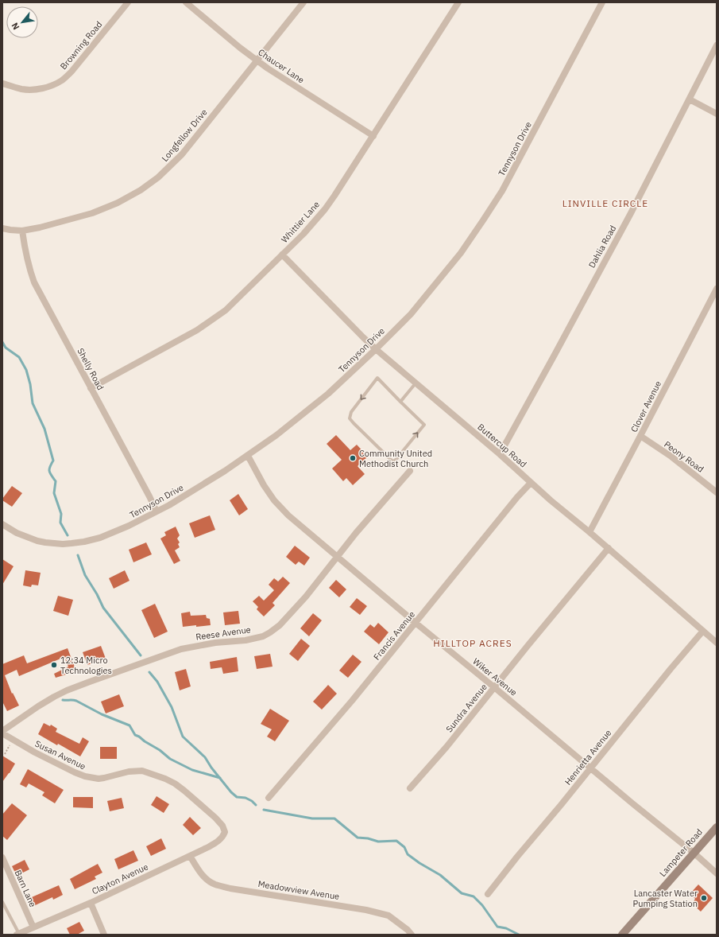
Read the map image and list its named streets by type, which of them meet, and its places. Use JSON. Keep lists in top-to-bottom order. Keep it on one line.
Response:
{"streets":{"main road":["Lampeter Road"],"street":["Browning Road","Chaucer Lane","Longfellow Drive","Tennyson Drive","Whittier Lane","Dahlia Road","Shelly Road","Clover Avenue","Buttercup Road","Peony Road","Reese Avenue","Francis Avenue","Wiker Avenue","Sundra Avenue","Susan Avenue","Henrietta Avenue","Clayton Avenue","Barn Lane","Meadowview Avenue"]},"crossings":[["Chaucer Lane","Longfellow Drive"],["Chaucer Lane","Whittier Lane"],["Longfellow Drive","Shelly Road"],["Tennyson Drive","Shelly Road"],["Tennyson Drive","Buttercup Road"],["Tennyson Drive","Wiker Avenue"],["Whittier Lane","Shelly Road"],["Whittier Lane","Buttercup Road"],["Dahlia Road","Buttercup Road"],["Clover Avenue","Buttercup Road"],["Clover Avenue","Peony Road"],["Buttercup Road","Francis Avenue"],["Buttercup Road","Sundra Avenue"],["Buttercup Road","Henrietta Avenue"],["Reese Avenue","Wiker Avenue"],["Reese Avenue","Susan Avenue"],["Francis Avenue","Wiker Avenue"],["Wiker Avenue","Sundra Avenue"],["Wiker Avenue","Henrietta Avenue"],["Wiker Avenue","Lampeter Road"],["Susan Avenue","Clayton Avenue"],["Clayton Avenue","Barn Lane"],["Clayton Avenue","Meadowview Avenue"]],"districts":["LINVILLE CIRCLE","HILLTOP ACRES"],"places":["Community United Methodist Church","12:34 Micro Technologies","Lancaster Water Pumping Station"],"north":"bottom left"}
